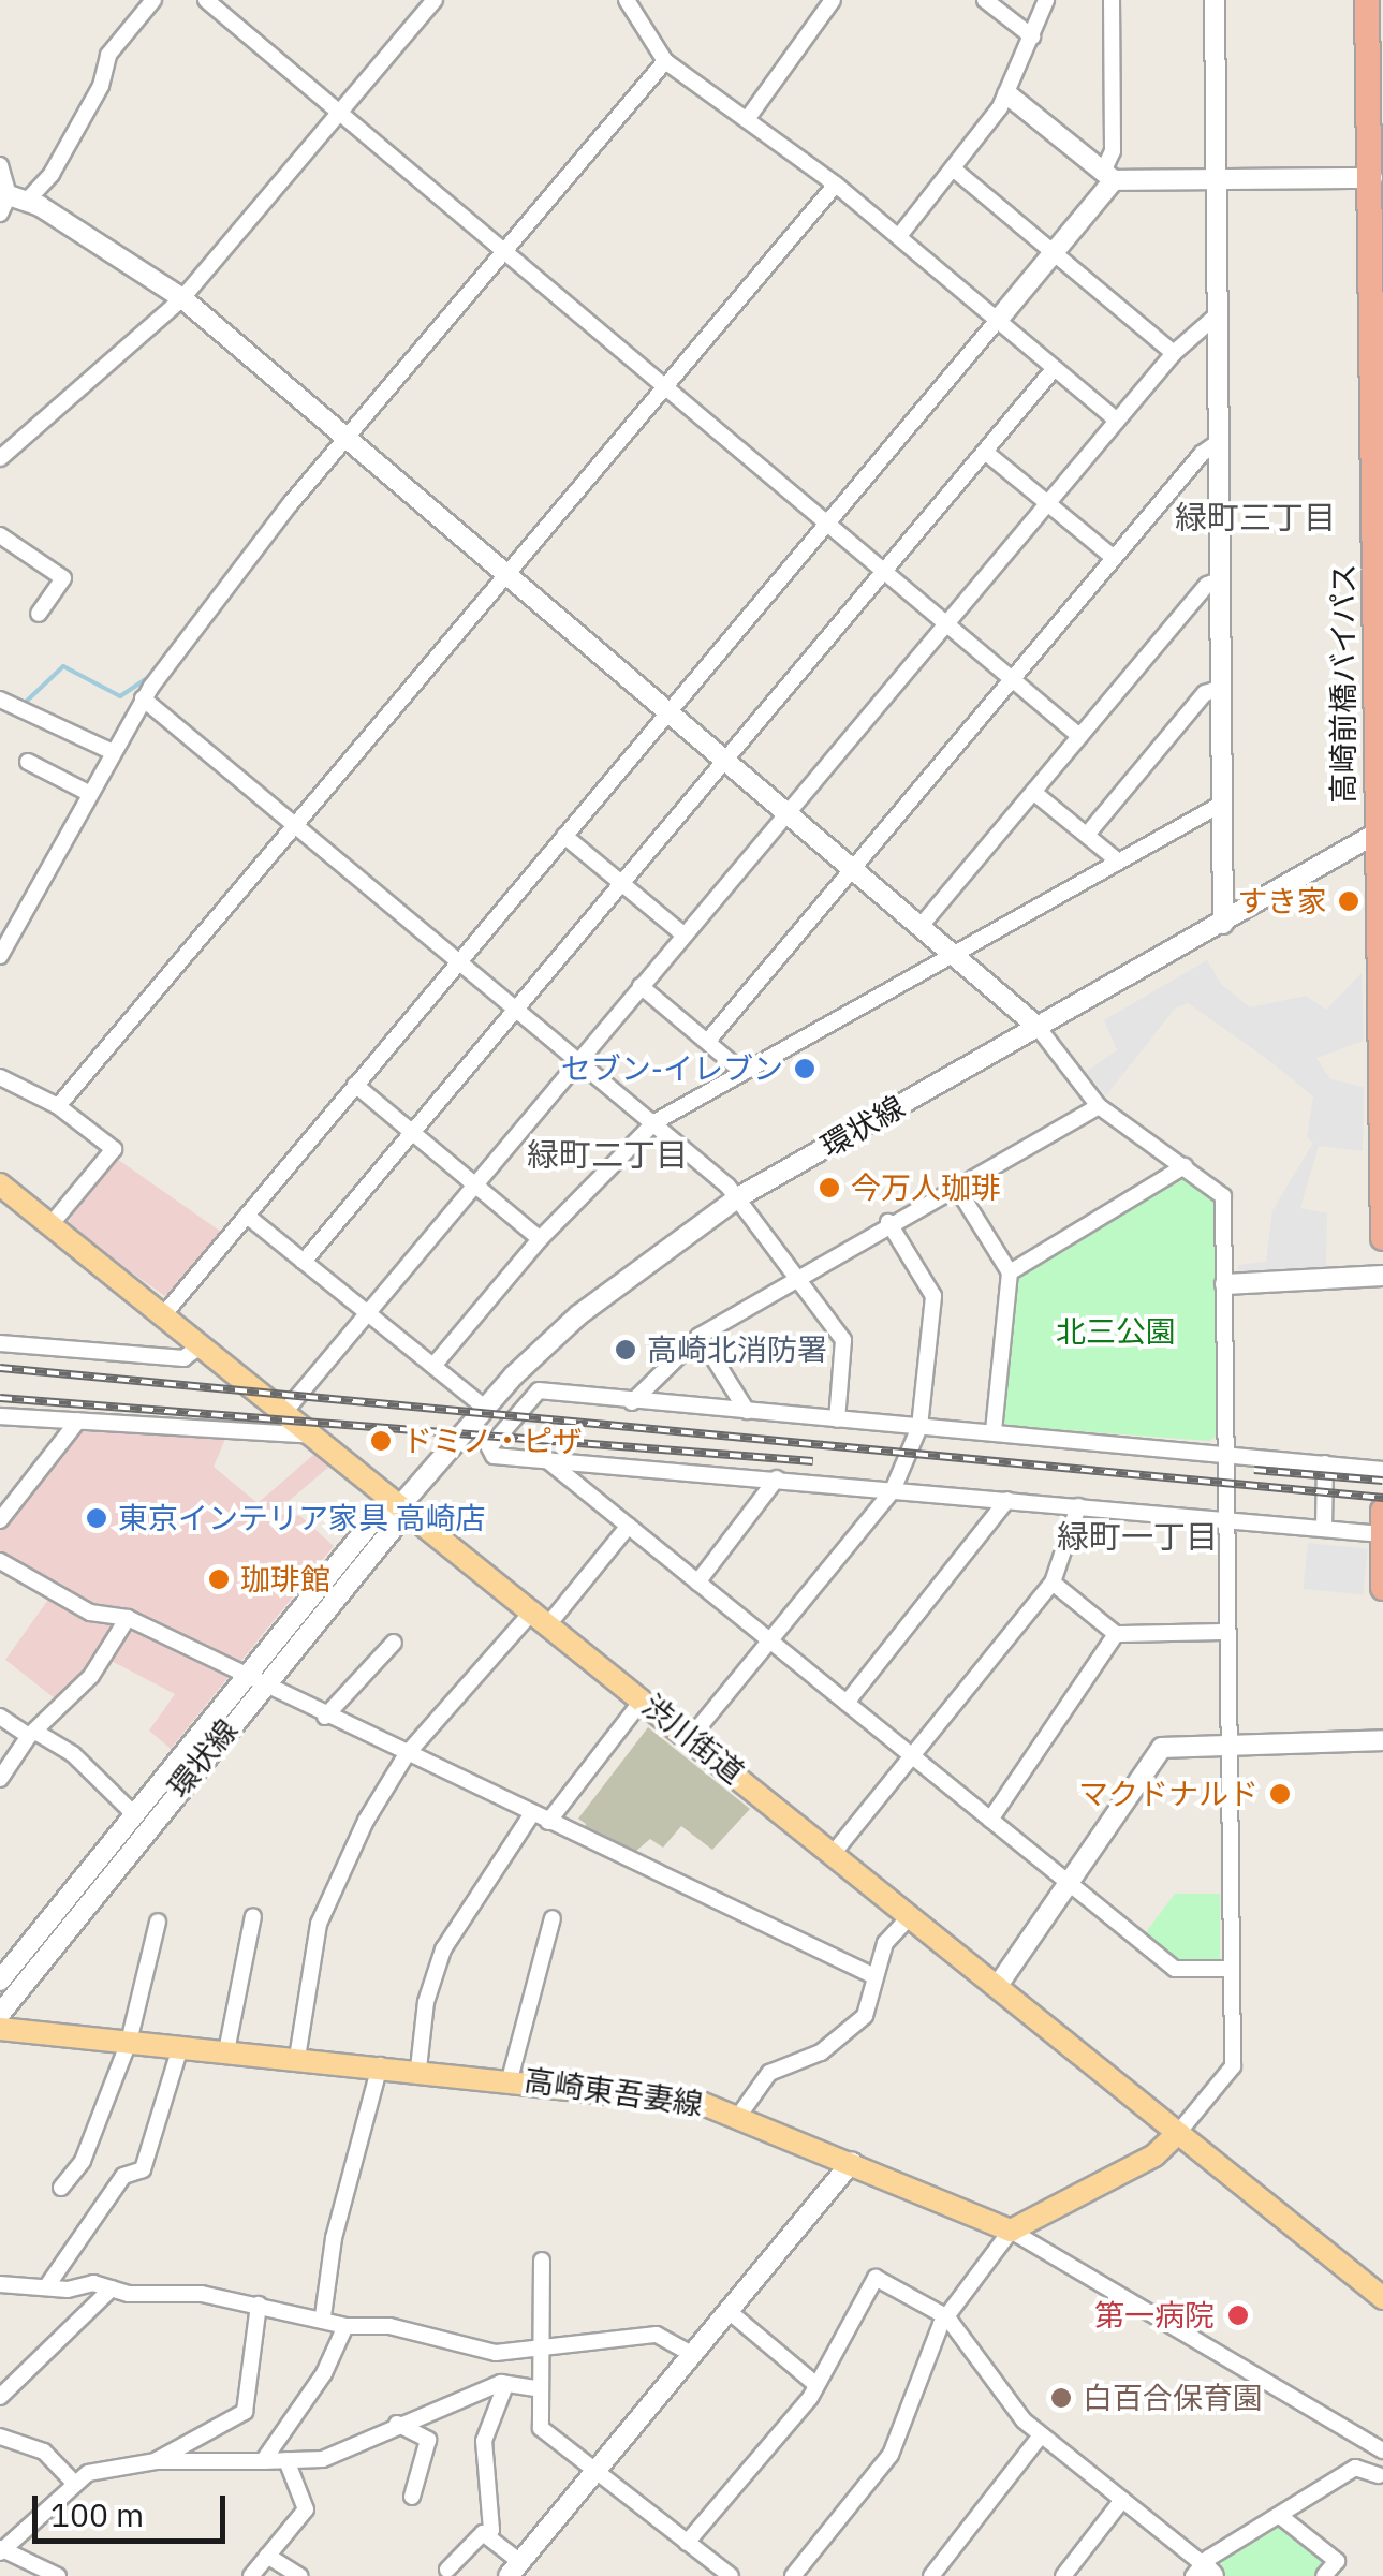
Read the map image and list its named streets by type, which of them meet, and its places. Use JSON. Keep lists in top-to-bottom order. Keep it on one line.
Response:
{"streets":{"highway":["高崎前橋バイパス"],"main road":["渋川街道","高崎東吾妻線"],"street":["環状線"]},"crossings":[["高崎前橋バイパス","環状線"],["環状線","渋川街道"]],"districts":["緑町三丁目","緑町二丁目","緑町一丁目"],"parks":["北三公園"],"places":["すき家","セブン-イレブン","今万人珈琲","高崎北消防署","ドミノ・ピザ","東京インテリア家具 高崎店","珈琲館","マクドナルド","第一病院","白百合保育園"],"scale_bar":"100 m"}
